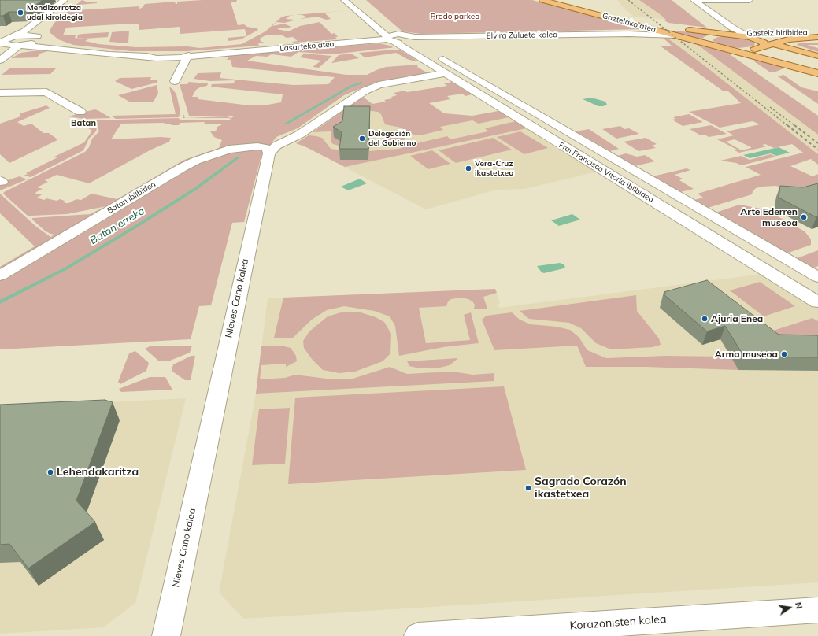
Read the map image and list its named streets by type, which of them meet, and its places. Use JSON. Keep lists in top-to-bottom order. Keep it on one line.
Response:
{"streets":{"main road":["Gaztelako atea","Gasteiz hiribidea"],"street":["Elvira Zulueta kalea","Lasarteko atea","Frai Francisco Vitoria ibilbidea","Batan ibilbidea","Nieves Cano kalea","Korazonisten kalea"]},"crossings":[["Gaztelako atea","Gasteiz hiribidea"],["Gaztelako atea","Elvira Zulueta kalea"],["Elvira Zulueta kalea","Lasarteko atea"],["Elvira Zulueta kalea","Frai Francisco Vitoria ibilbidea"],["Lasarteko atea","Frai Francisco Vitoria ibilbidea"],["Batan ibilbidea","Nieves Cano kalea"]],"districts":["Batan"],"water":["Batan erreka"],"parks":["Prado parkea"],"places":["Mendizorrotza udal kiroldegia","Delegación del Gobierno","Vera-Cruz ikastetxea","Arte Ederren museoa","Ajuria Enea","Arma museoa","Lehendakaritza","Sagrado Corazón ikastetxea"],"north":"right"}
